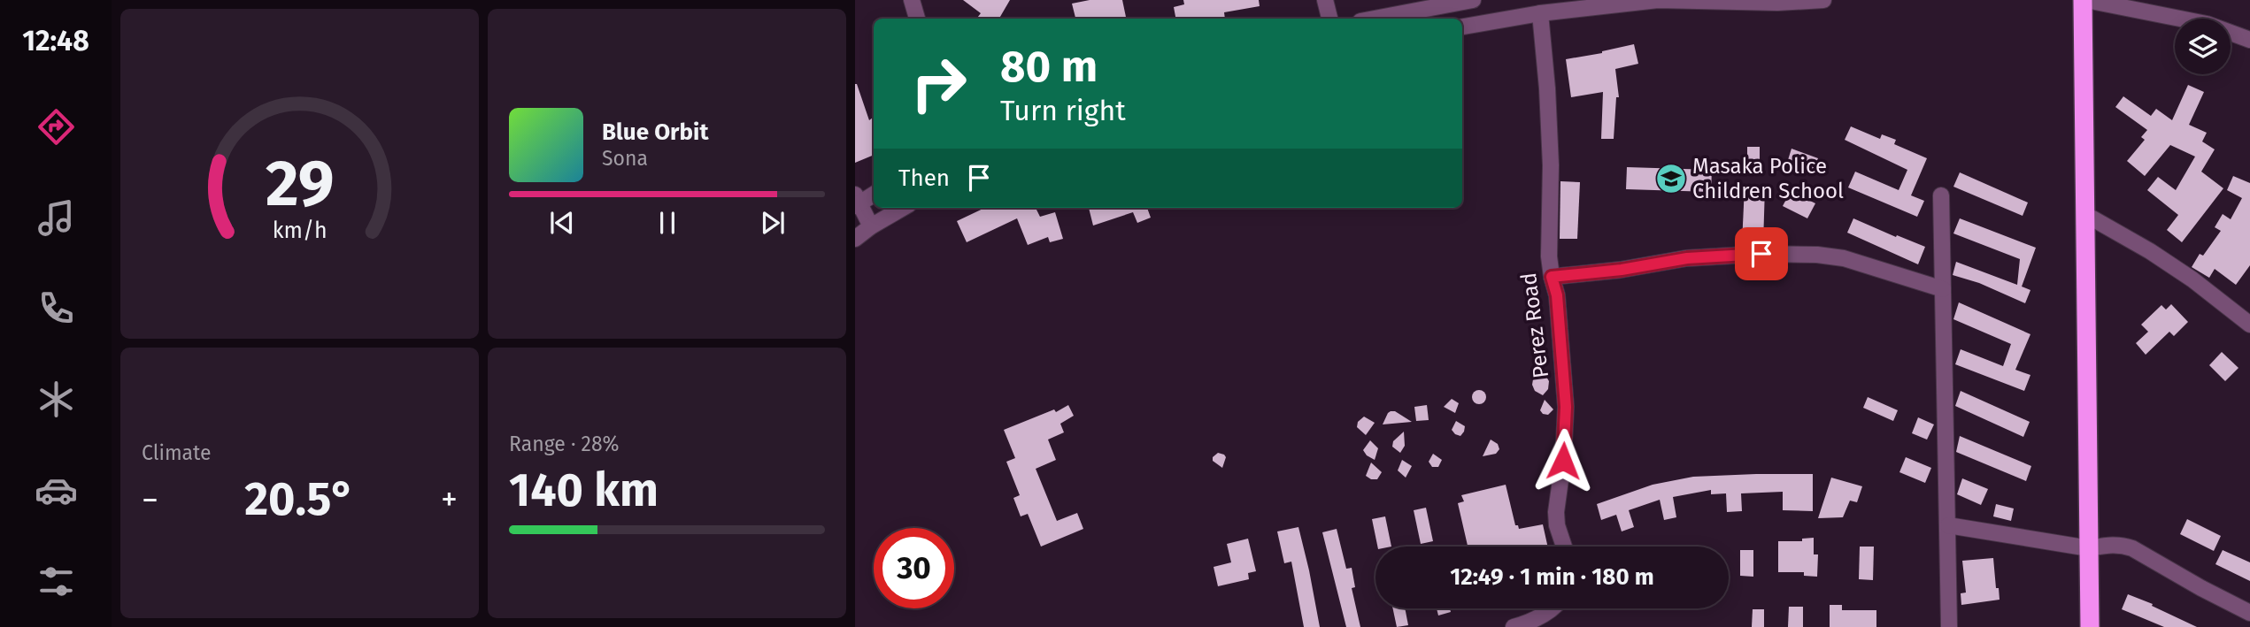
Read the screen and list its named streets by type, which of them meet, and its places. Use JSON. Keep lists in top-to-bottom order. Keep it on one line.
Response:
{"streets":{"street":["Perez Road"]},"places":{"school or university":["Masaka Police Children School"]},"page":{"tabs":"12:48","turn":["80 m","Turn right"],"song":["Blue Orbit","Sona"],"then":"Then","tile":["Climate",["Range · 28%","140 km"]],"heat":["−","20.5°","+"],"limit":"30","trip":"12:49 · 1 min · 180 m","gauge":["29","km/h"]}}
